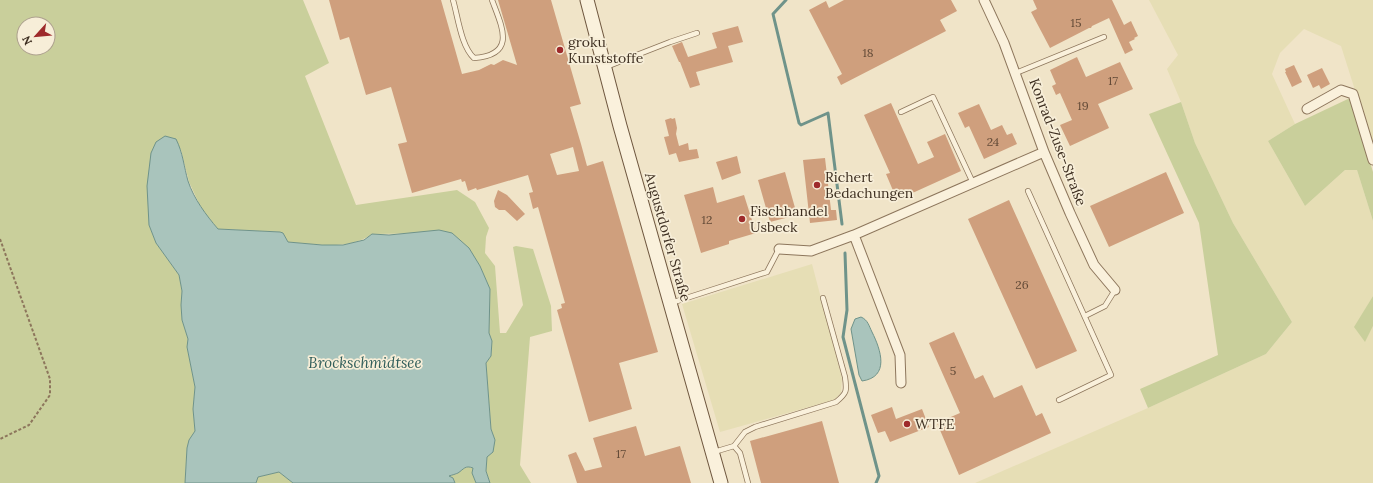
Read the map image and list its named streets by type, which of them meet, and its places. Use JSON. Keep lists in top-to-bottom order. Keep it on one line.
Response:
{"streets":{"main road":["Augustdorfer Straße"],"street":["Konrad-Zuse-Straße"]},"water":["Brockschmidtsee"],"places":["groku Kunststoffe","Richert Bedachungen","Fischhandel Usbeck","WTFE"],"house_numbers":["15","18","17","19","24","12","26","5","17"],"north":"bottom left"}
